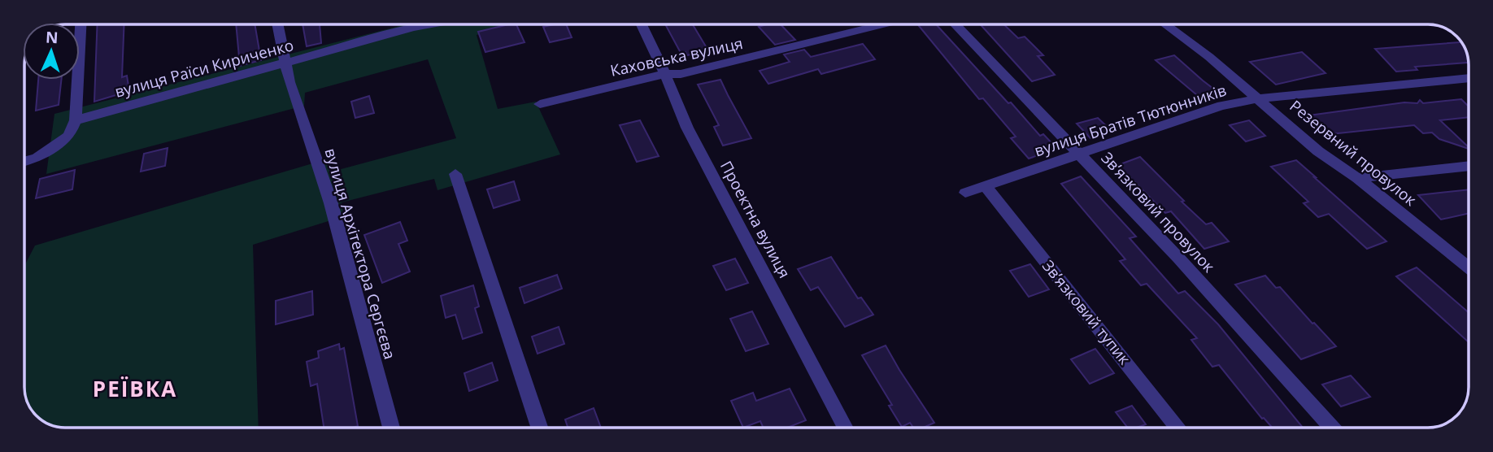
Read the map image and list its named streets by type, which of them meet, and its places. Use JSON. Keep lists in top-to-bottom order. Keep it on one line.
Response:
{"streets":{"street":["Каховська вулиця","вулиця Раїси Кириченко","вулиця Братів Тютюнників","Резервний провулок","Звʼязковий провулок","Проектна вулиця","вулиця Архітектора Сергєєва","Звʼязковий тупик"]},"crossings":[["Каховська вулиця","Проектна вулиця"],["вулиця Раїси Кириченко","вулиця Архітектора Сергєєва"],["вулиця Братів Тютюнників","Резервний провулок"],["вулиця Братів Тютюнників","Звʼязковий провулок"],["вулиця Братів Тютюнників","Звʼязковий тупик"]],"districts":["РЕЇВКА"],"north":"top"}
